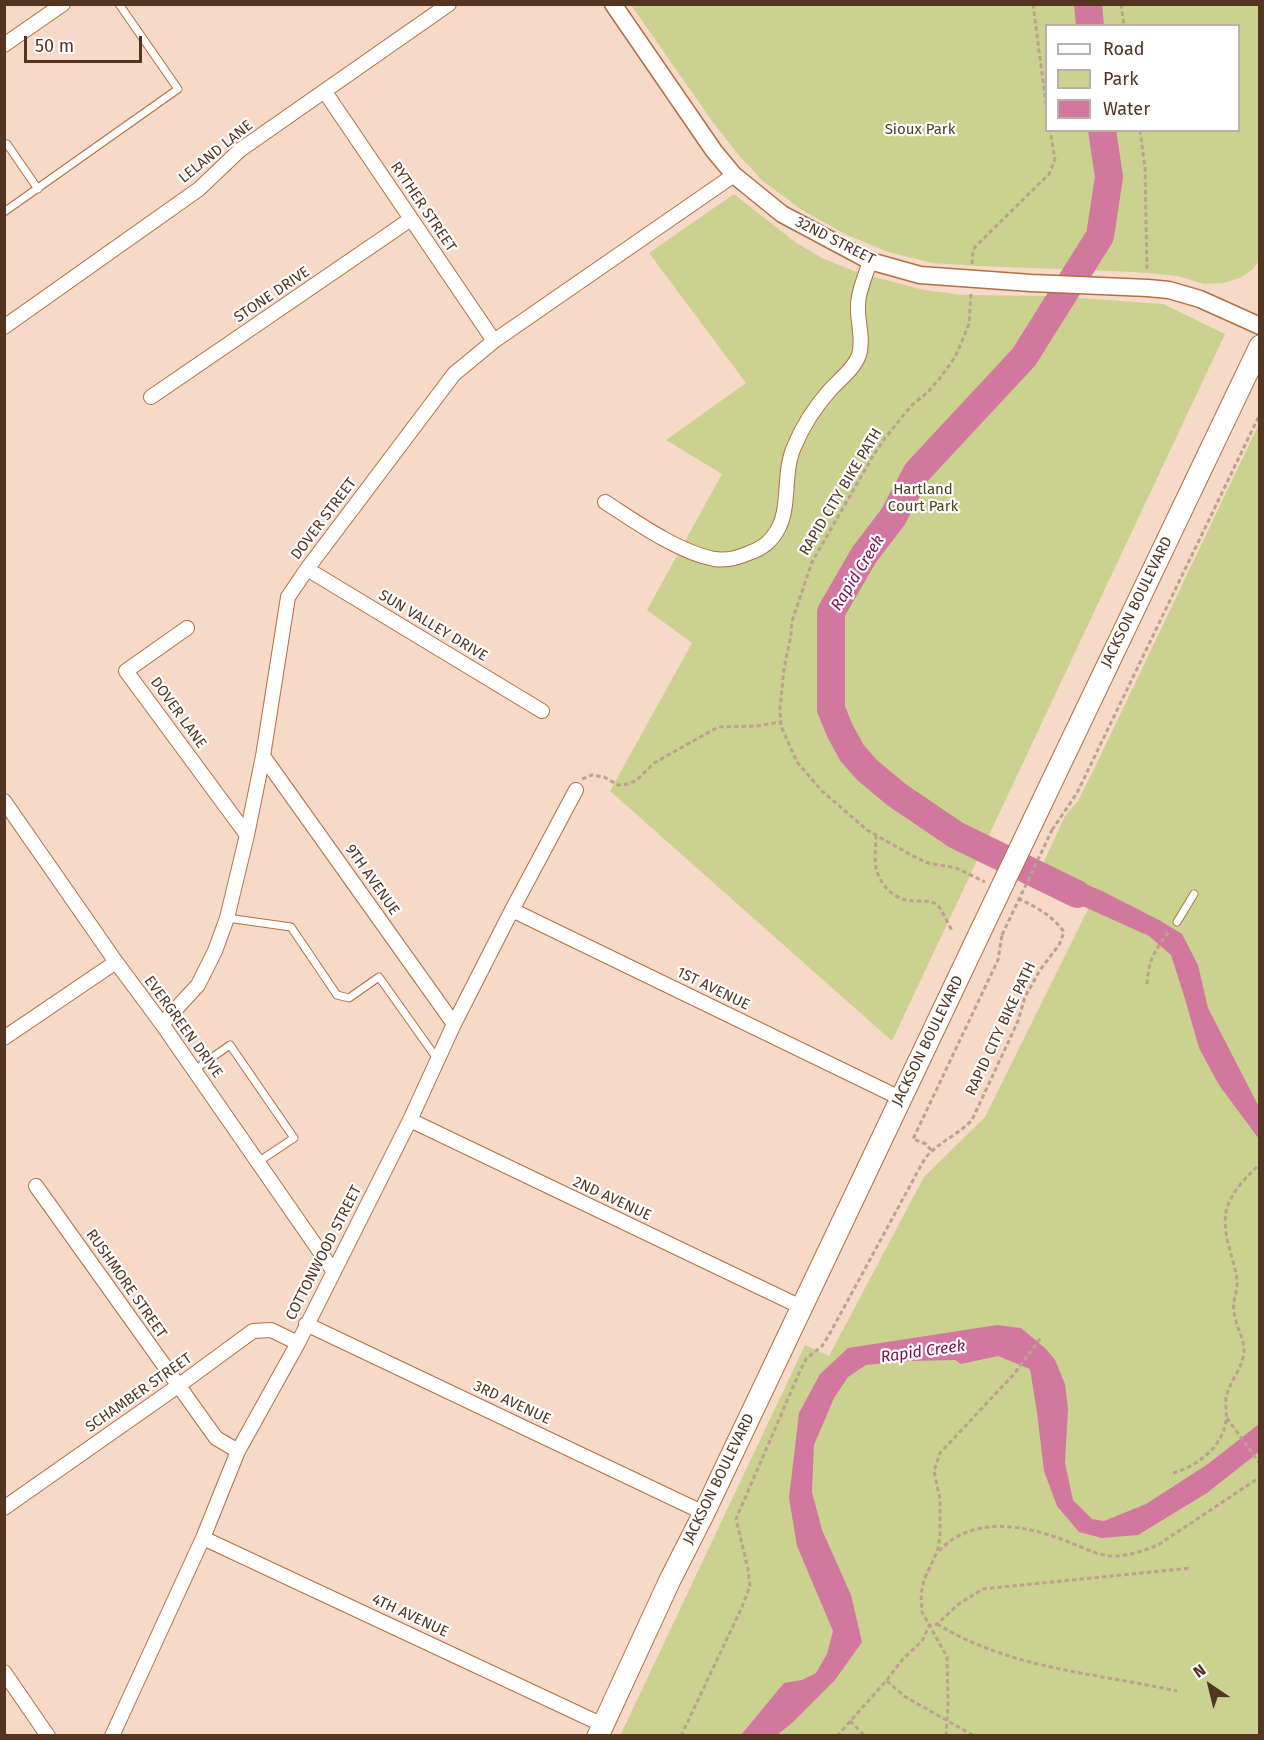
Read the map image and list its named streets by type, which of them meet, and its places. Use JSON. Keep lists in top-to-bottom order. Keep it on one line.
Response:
{"streets":{"main road":["JACKSON BOULEVARD"],"street":["LELAND LANE","RYTHER STREET","32ND STREET","STONE DRIVE","DOVER STREET","SUN VALLEY DRIVE","DOVER LANE","9TH AVENUE","1ST AVENUE","EVERGREEN DRIVE","2ND AVENUE","COTTONWOOD STREET","RUSHMORE STREET","SCHAMBER STREET","3RD AVENUE","4TH AVENUE"],"path":["RAPID CITY BIKE PATH"]},"crossings":[["LELAND LANE","RYTHER STREET"],["RYTHER STREET","STONE DRIVE"],["RYTHER STREET","DOVER STREET"],["32ND STREET","RAPID CITY BIKE PATH"],["32ND STREET","DOVER STREET"],["DOVER STREET","SUN VALLEY DRIVE"],["DOVER STREET","DOVER LANE"],["DOVER STREET","9TH AVENUE"],["DOVER STREET","EVERGREEN DRIVE"],["JACKSON BOULEVARD","1ST AVENUE"],["JACKSON BOULEVARD","2ND AVENUE"],["JACKSON BOULEVARD","3RD AVENUE"],["JACKSON BOULEVARD","4TH AVENUE"],["9TH AVENUE","COTTONWOOD STREET"],["1ST AVENUE","COTTONWOOD STREET"],["EVERGREEN DRIVE","COTTONWOOD STREET"],["2ND AVENUE","COTTONWOOD STREET"],["COTTONWOOD STREET","RUSHMORE STREET"],["COTTONWOOD STREET","SCHAMBER STREET"],["COTTONWOOD STREET","3RD AVENUE"],["COTTONWOOD STREET","4TH AVENUE"],["RUSHMORE STREET","SCHAMBER STREET"]],"water":["Rapid Creek"],"parks":["Sioux Park","Hartland Court Park"],"legend":["Road","Park","Water"],"scale_bar":"50 m","north":"top left"}
